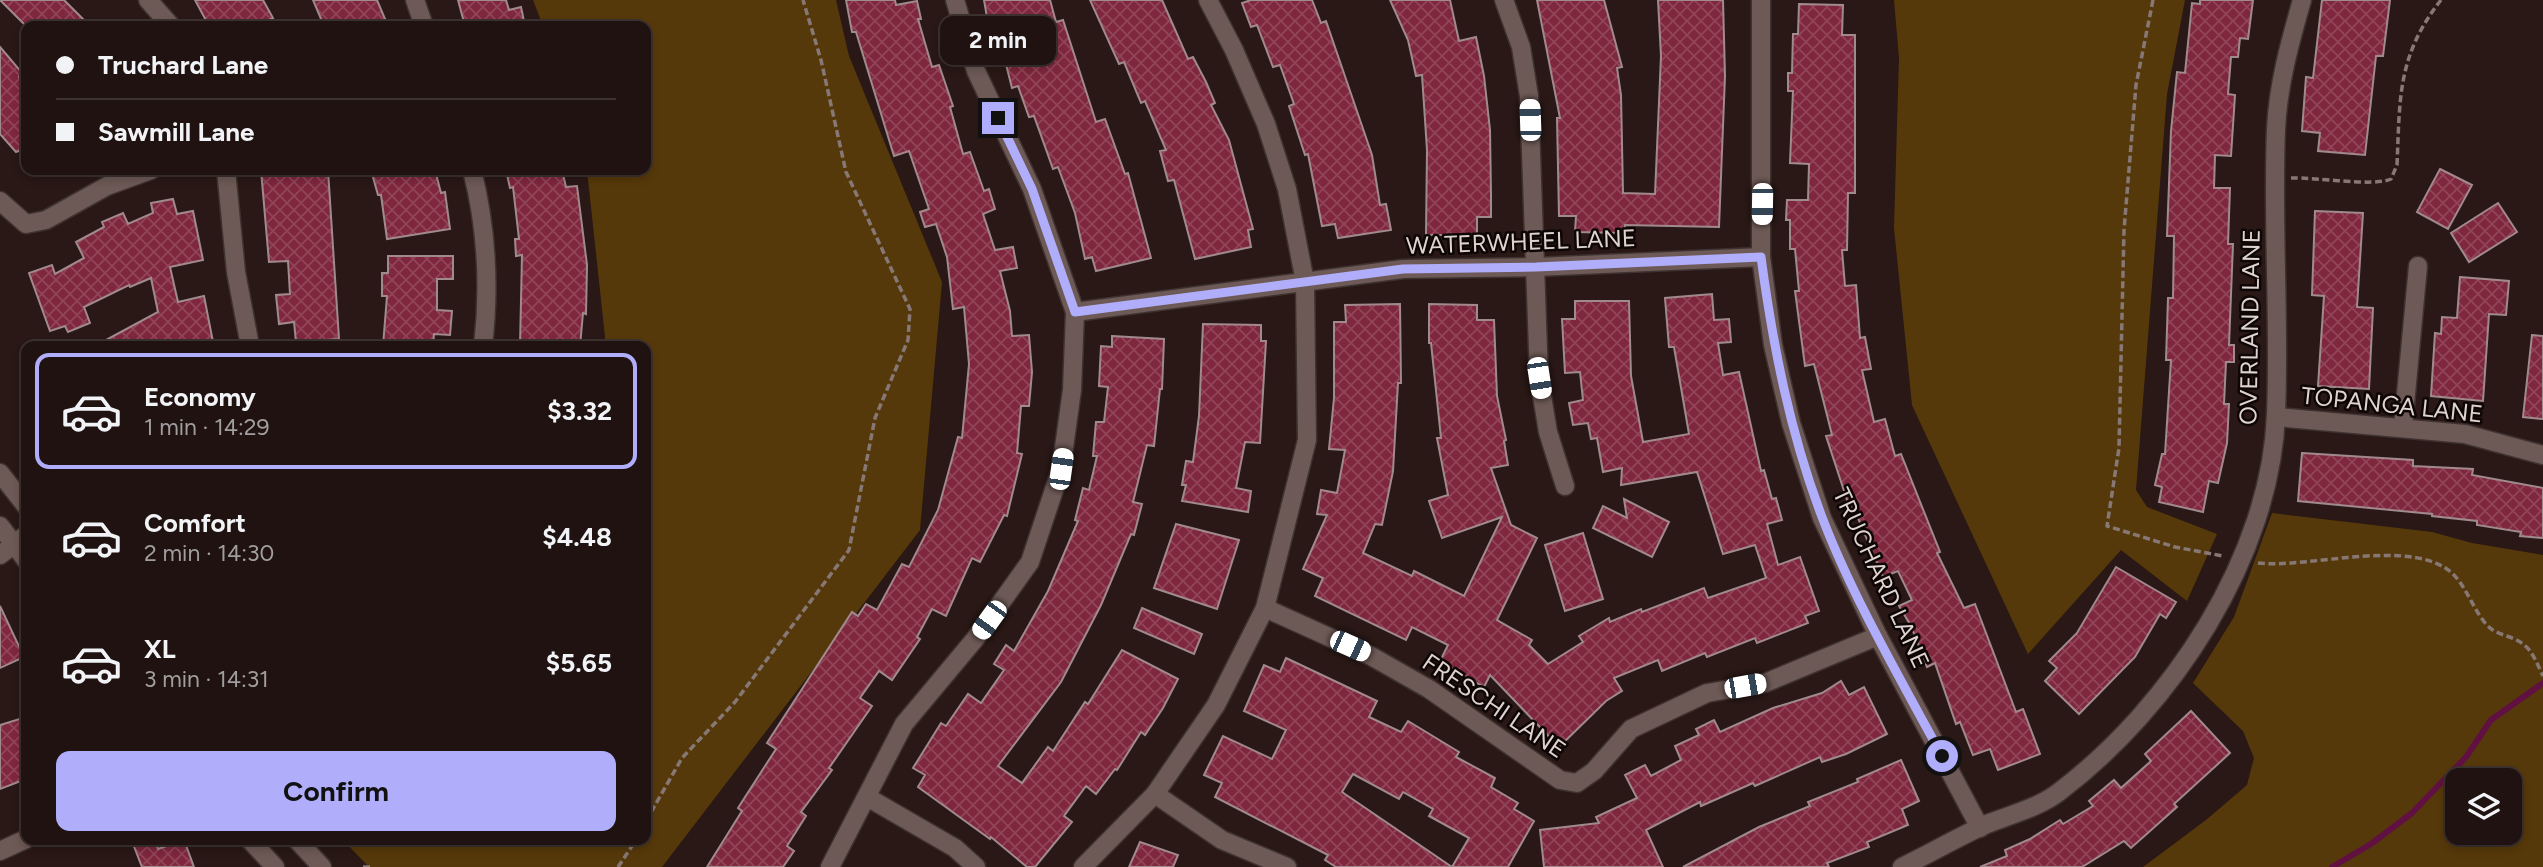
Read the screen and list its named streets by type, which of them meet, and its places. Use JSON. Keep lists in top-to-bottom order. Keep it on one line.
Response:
{"streets":{"street":["WATERWHEEL LANE","OVERLAND LANE","TOPANGA LANE","TRUCHARD LANE","FRESCHI LANE"]},"crossings":[["WATERWHEEL LANE","TRUCHARD LANE"],["OVERLAND LANE","TOPANGA LANE"],["OVERLAND LANE","TRUCHARD LANE"],["TRUCHARD LANE","FRESCHI LANE"]],"page":{"bubble":"2 min","banner":["Truchard Lane","Sawmill Lane"],"list":[{"name":"Economy","note":"1 min · 14:29","value":"$3.32"},{"name":"Comfort","note":"2 min · 14:30","value":"$4.48"},{"name":"XL","note":"3 min · 14:31","value":"$5.65"}],"buttons":"Confirm"}}
